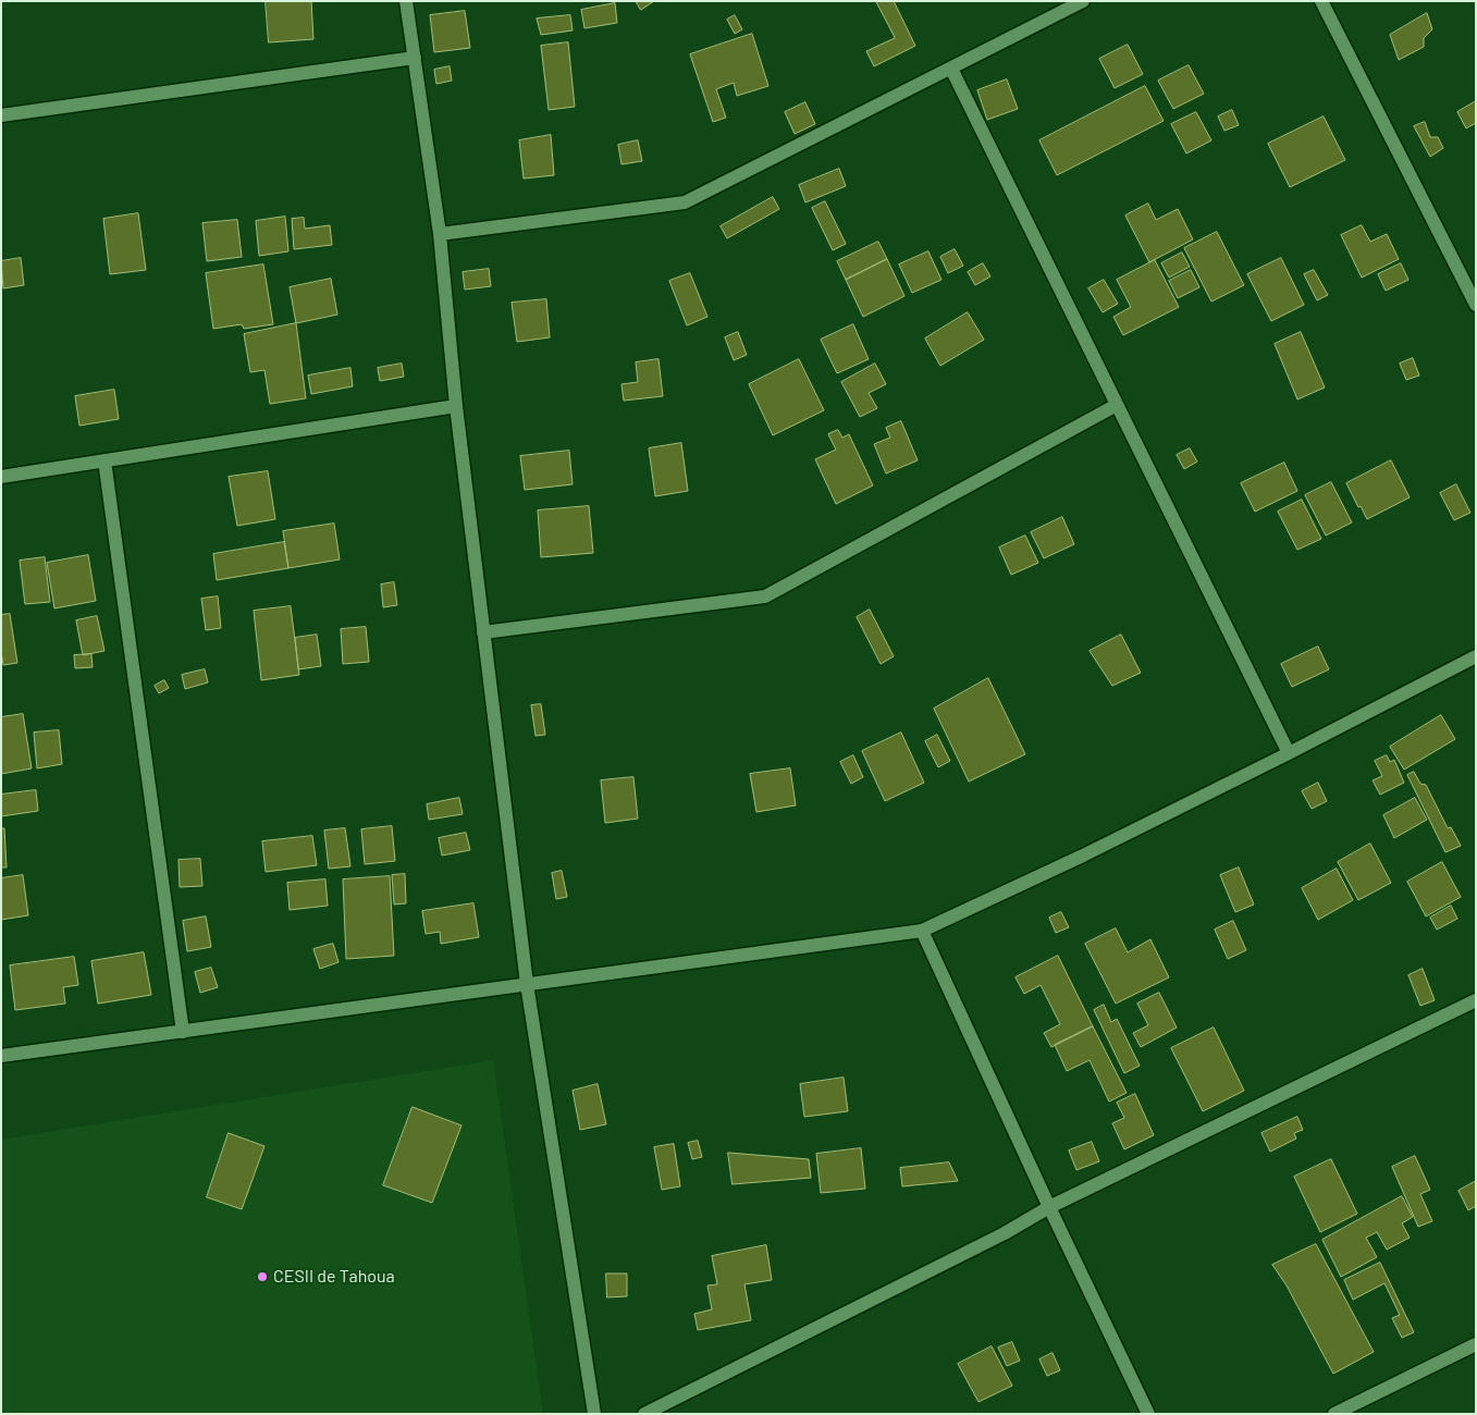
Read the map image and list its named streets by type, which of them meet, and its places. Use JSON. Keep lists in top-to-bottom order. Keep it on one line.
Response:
{"places":["CESII de Tahoua"]}
